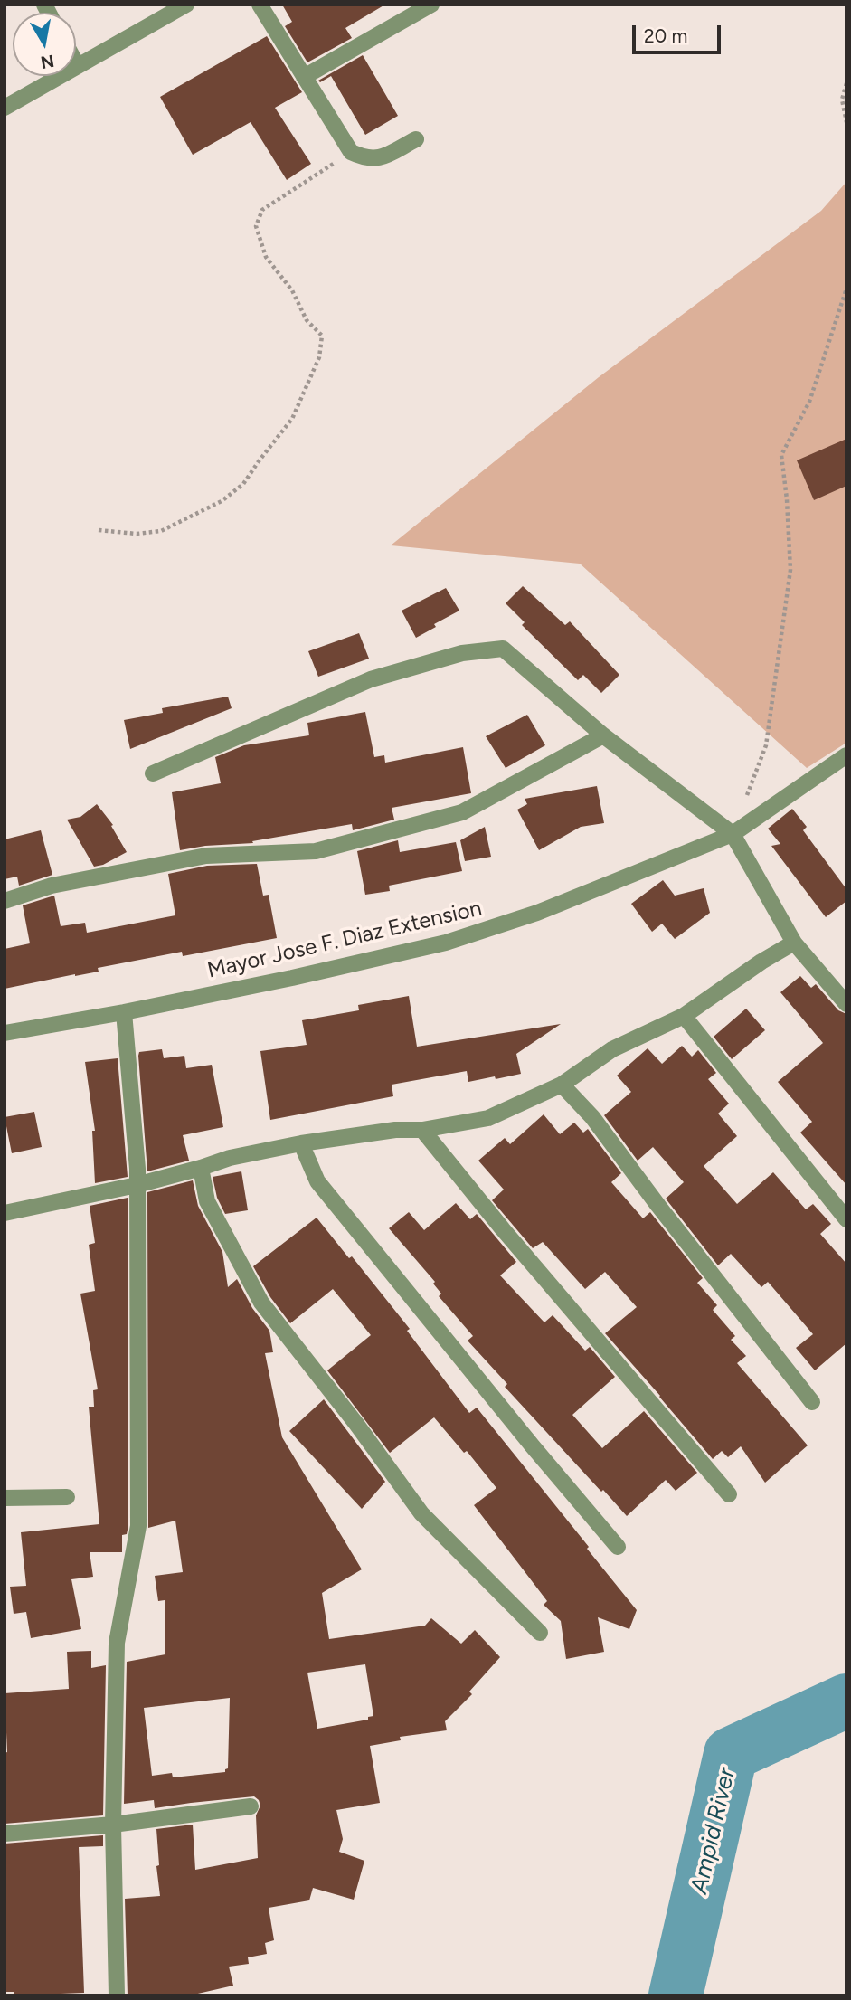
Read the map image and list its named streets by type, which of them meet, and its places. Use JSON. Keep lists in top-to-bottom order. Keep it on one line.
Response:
{"streets":{"street":["Mayor Jose F. Diaz Extension"]},"water":["Ampid River"],"scale_bar":"20 m","north":"bottom"}
